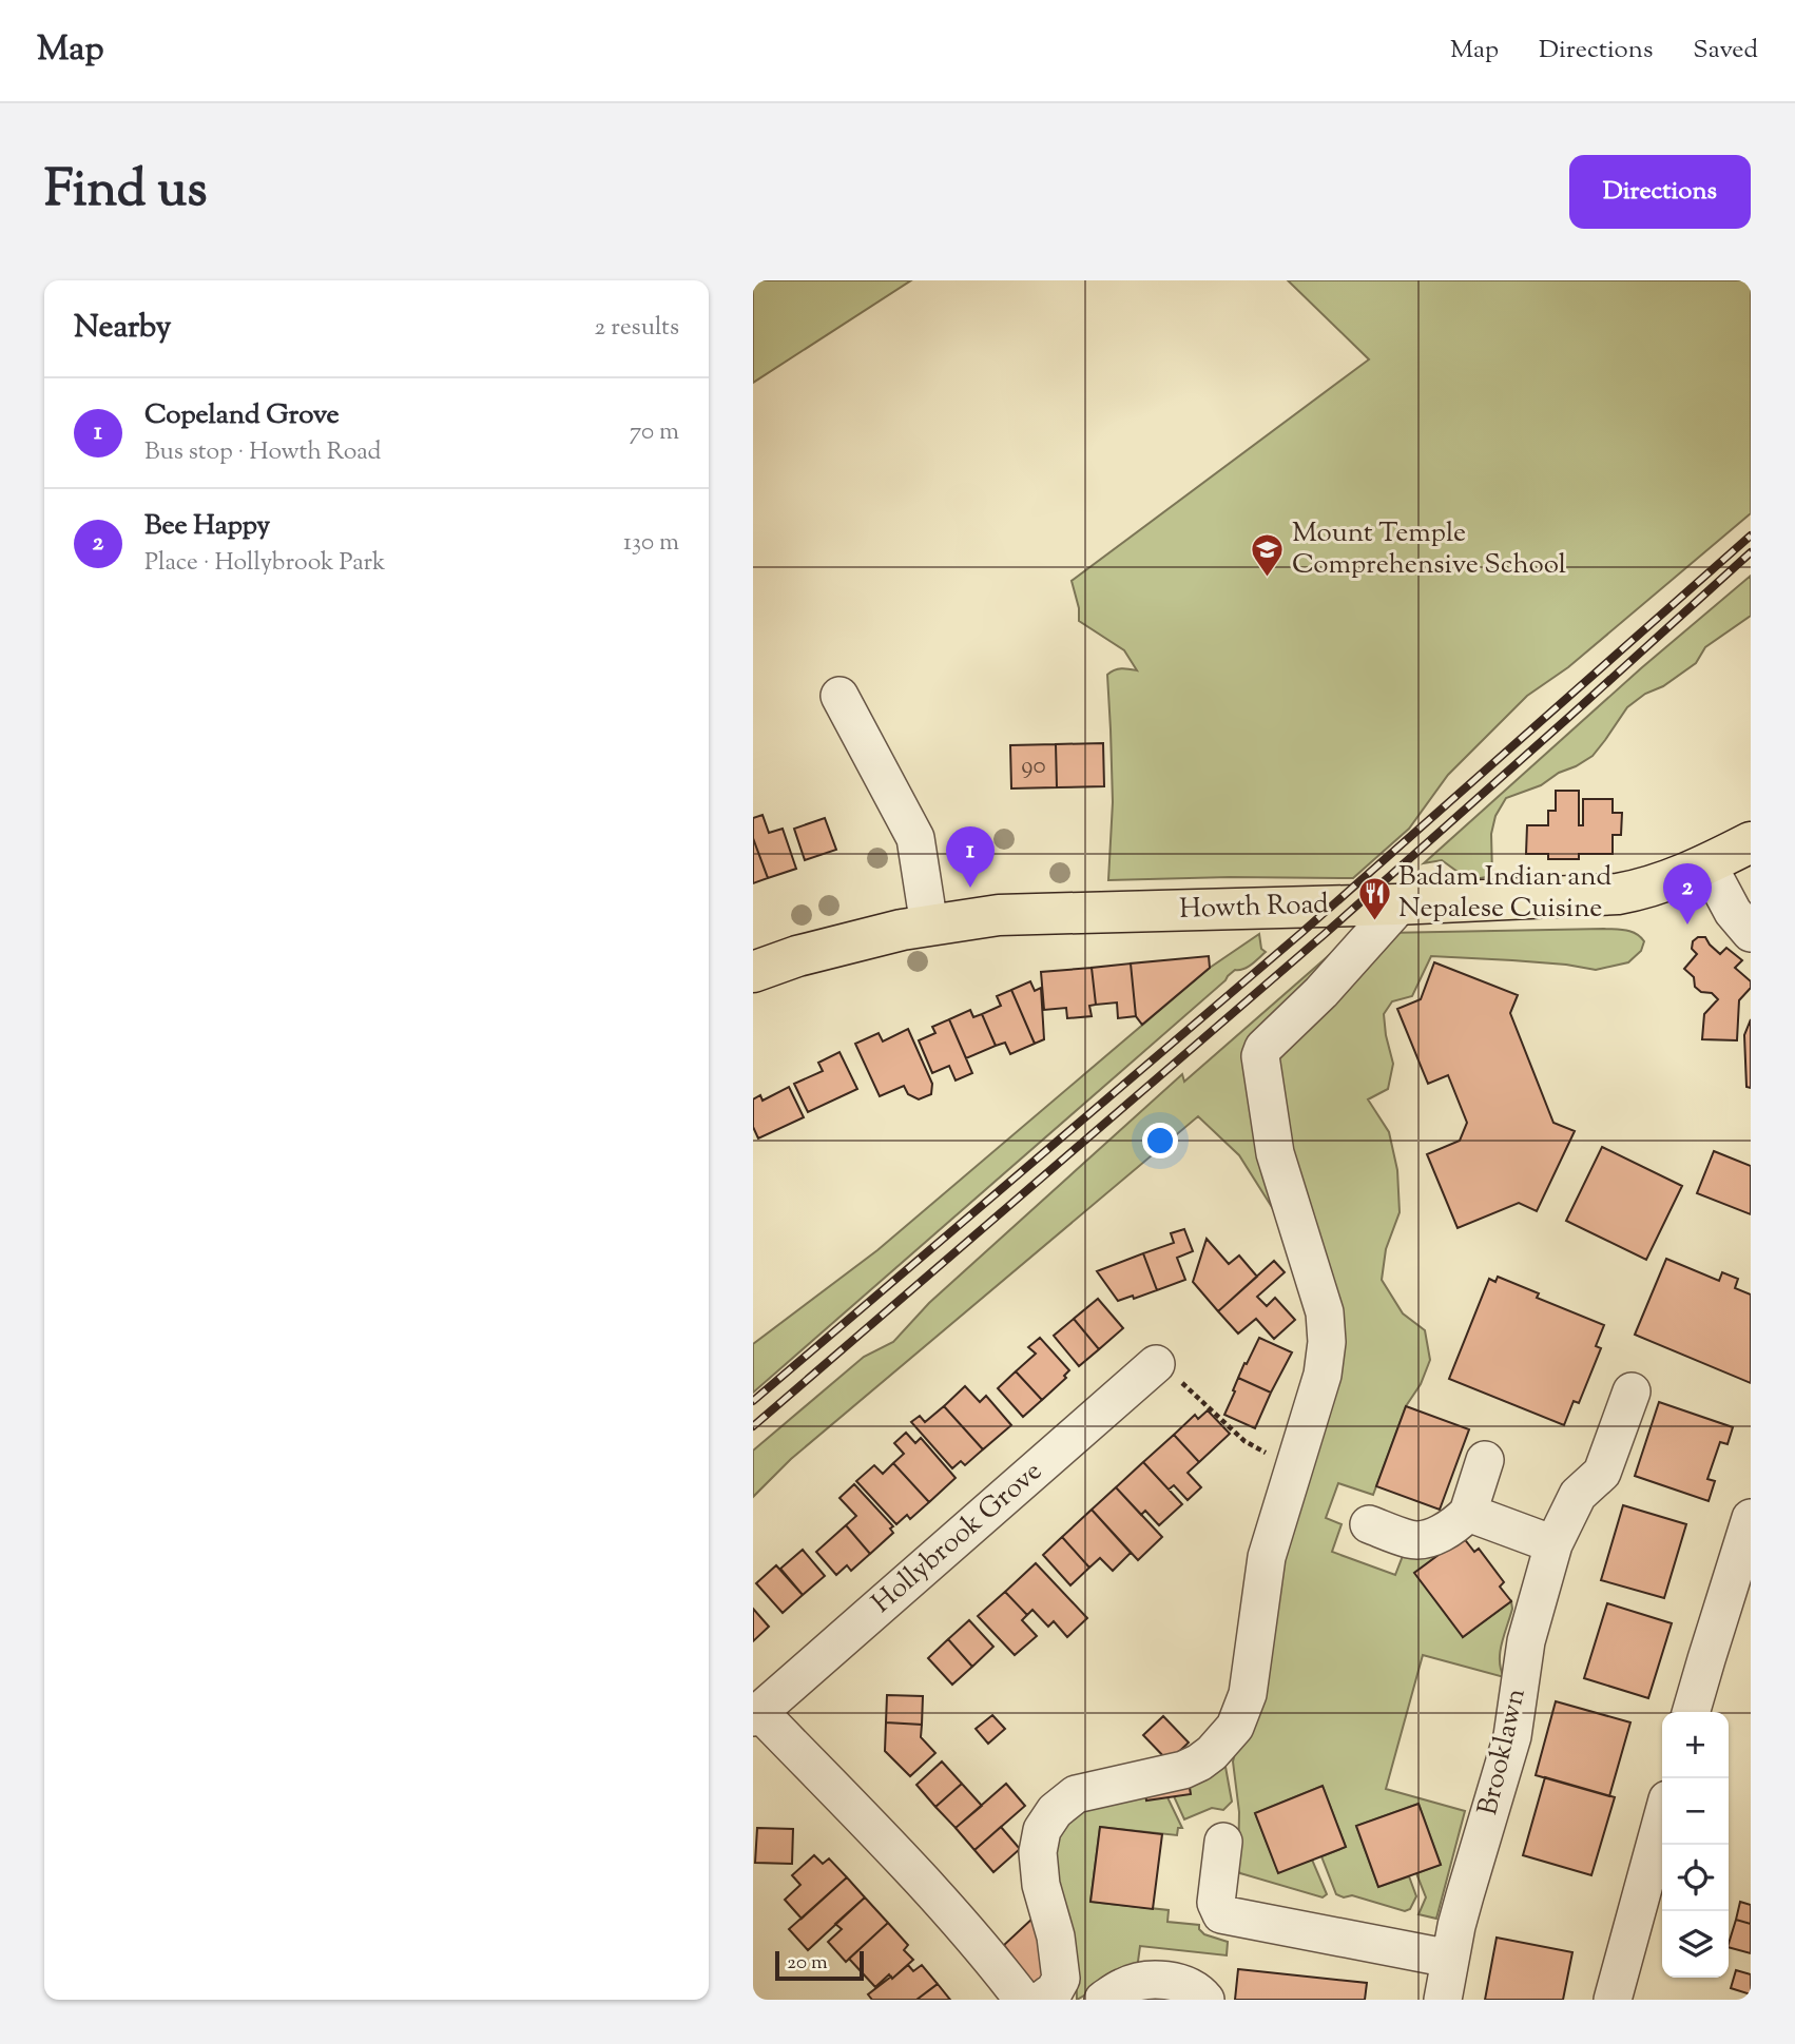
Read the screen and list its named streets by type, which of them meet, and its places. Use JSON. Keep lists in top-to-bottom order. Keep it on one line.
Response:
{"streets":{"main road":["Howth Road"],"street":["Hollybrook Grove","Brooklawn"]},"places":{"school or university":["Mount Temple Comprehensive School"],"restaurant":["Badam Indian and Nepalese Cuisine"]},"house_numbers":["90"],"scale_bar":"20 m","page":{"header":"Map","nav":["Map","Directions","Saved"],"title":"Find us","buttons":"Directions","heading":["Nearby","2 results"],"list":[{"mark":"1","name":"Copeland Grove","note":"Bus stop · Howth Road","value":"70 m"},{"mark":"2","name":"Bee Happy","note":"Place · Hollybrook Park","value":"130 m"}],"pins":["1","2"],"map_buttons":["+","−"],"scale":"20 m"}}
